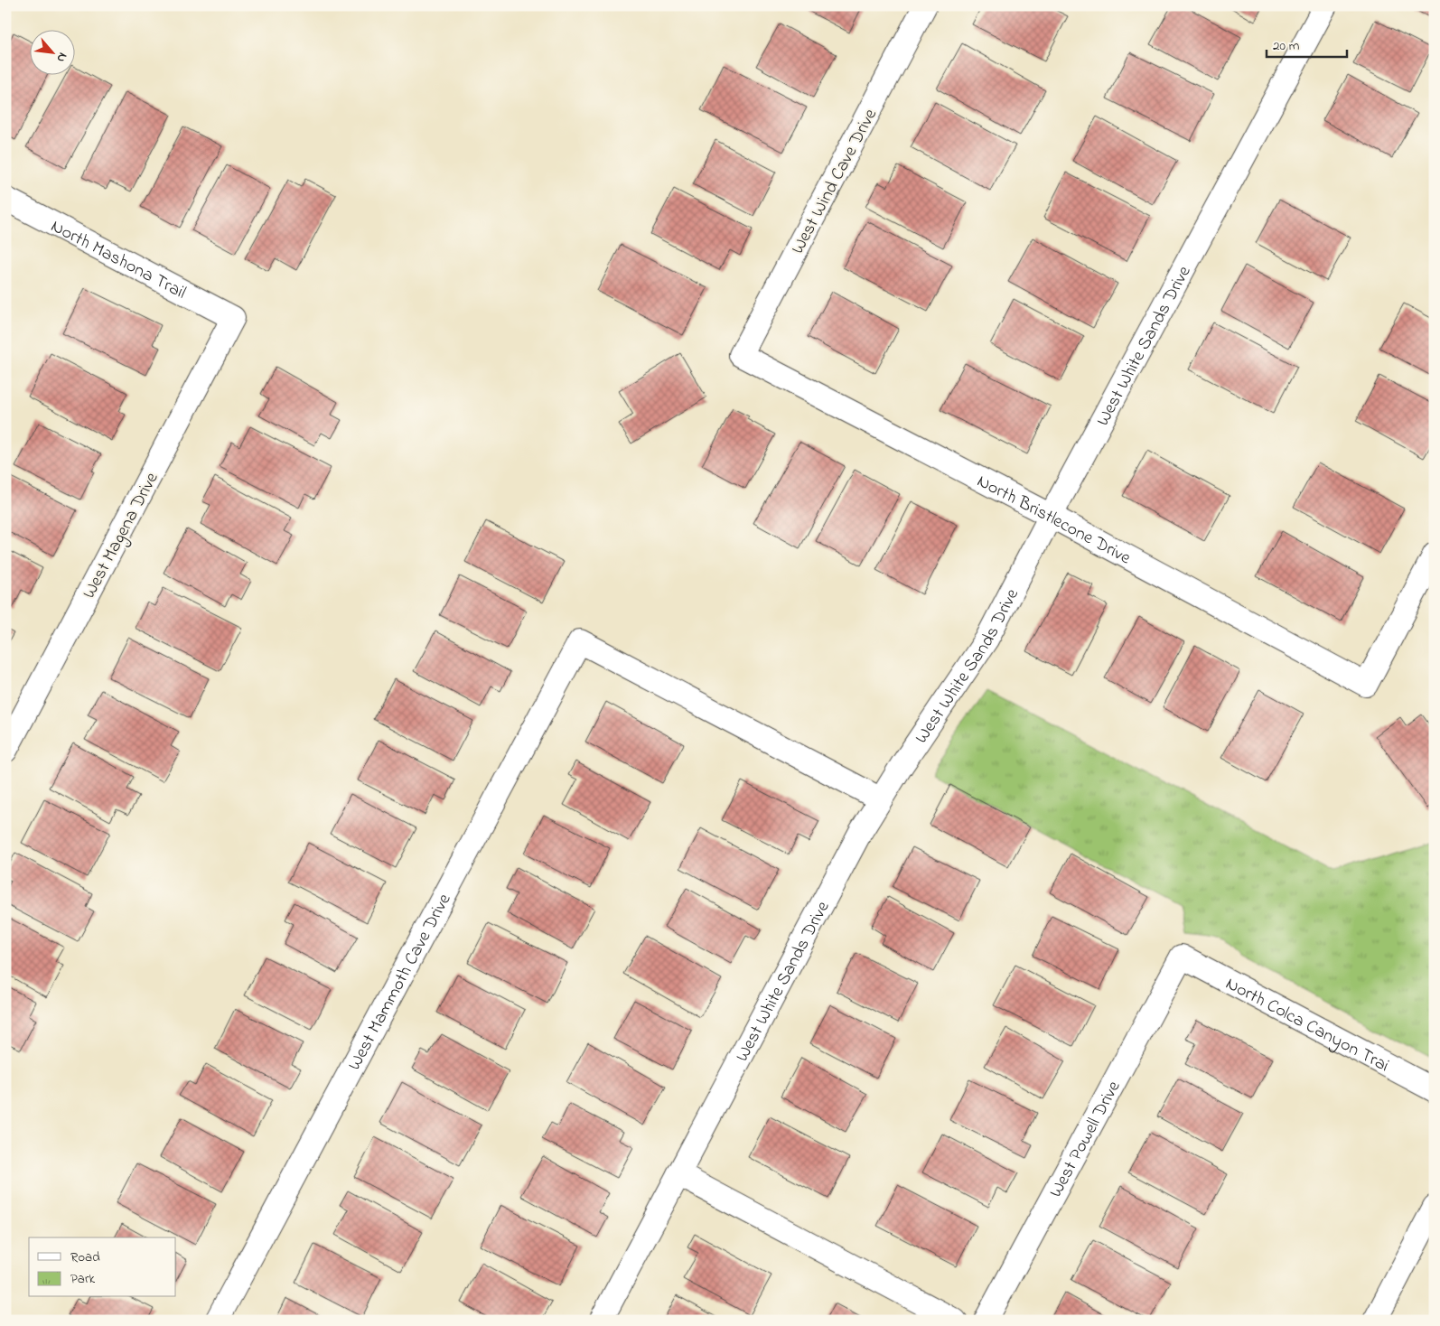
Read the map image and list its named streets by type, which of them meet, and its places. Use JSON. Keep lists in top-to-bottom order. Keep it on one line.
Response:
{"streets":{"street":["West Wind Cave Drive","North Mashona Trail","West White Sands Drive","North Bristlecone Drive","West Magena Drive","West Mammoth Cave Drive","North Colca Canyon Trai","West Powell Drive"]},"crossings":[["West Wind Cave Drive","North Bristlecone Drive"],["North Mashona Trail","West Magena Drive"],["West White Sands Drive","North Bristlecone Drive"],["West White Sands Drive","West Mammoth Cave Drive"],["North Colca Canyon Trai","West Powell Drive"]],"legend":["Road","Park"],"scale_bar":"20 m","north":"bottom right"}
